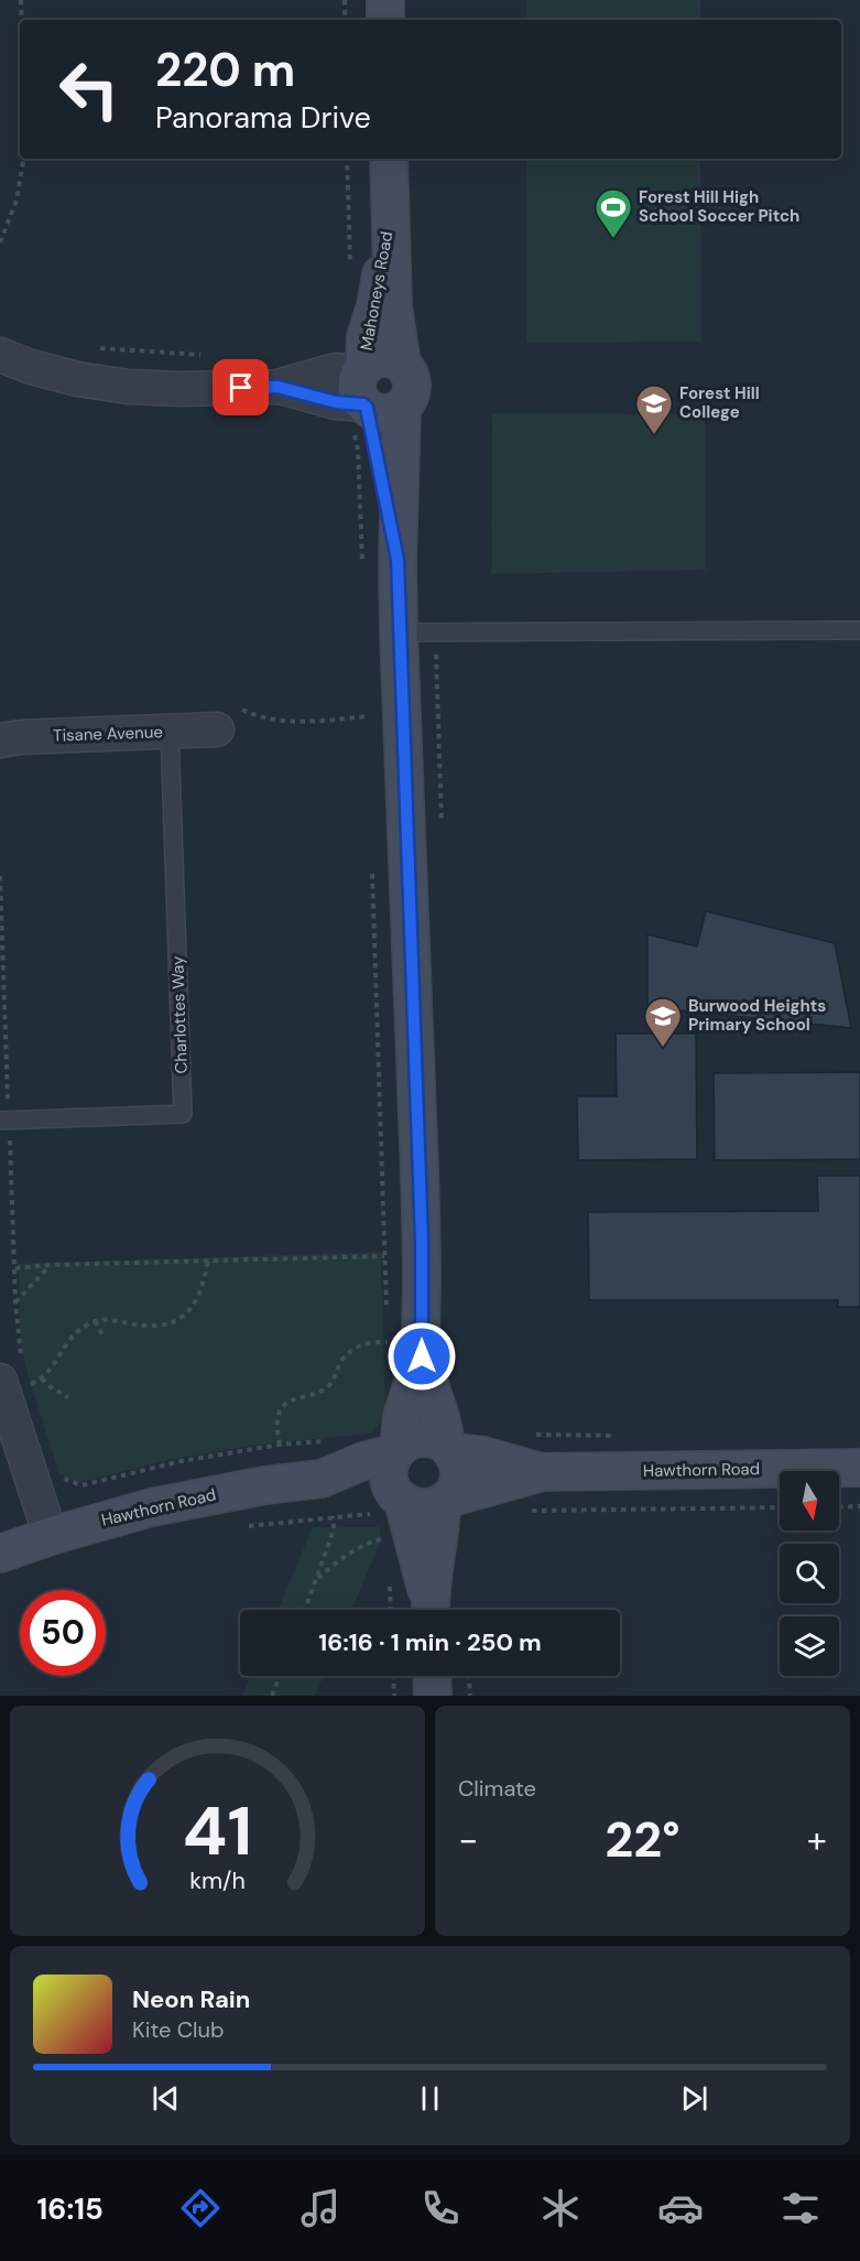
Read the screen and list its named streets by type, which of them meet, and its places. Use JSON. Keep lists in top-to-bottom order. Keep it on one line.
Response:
{"streets":{"main road":["Mahoneys Road","Hawthorn Road"],"street":["Tisane Avenue"],"lane":["Charlottes Way"]},"crossings":[["Mahoneys Road","Hawthorn Road"],["Tisane Avenue","Charlottes Way"]],"places":{"sports":["Forest Hill High School Soccer Pitch"],"school or university":["Forest Hill College","Burwood Heights Primary School"]},"north":"bottom","page":{"turn":["220 m","Panorama Drive"],"limit":"50","trip":"16:16 · 1 min · 250 m","tile":"Climate","heat":["−","22°","+"],"song":["Neon Rain","Kite Club"],"tabs":"16:15","gauge":["41","km/h"]}}
